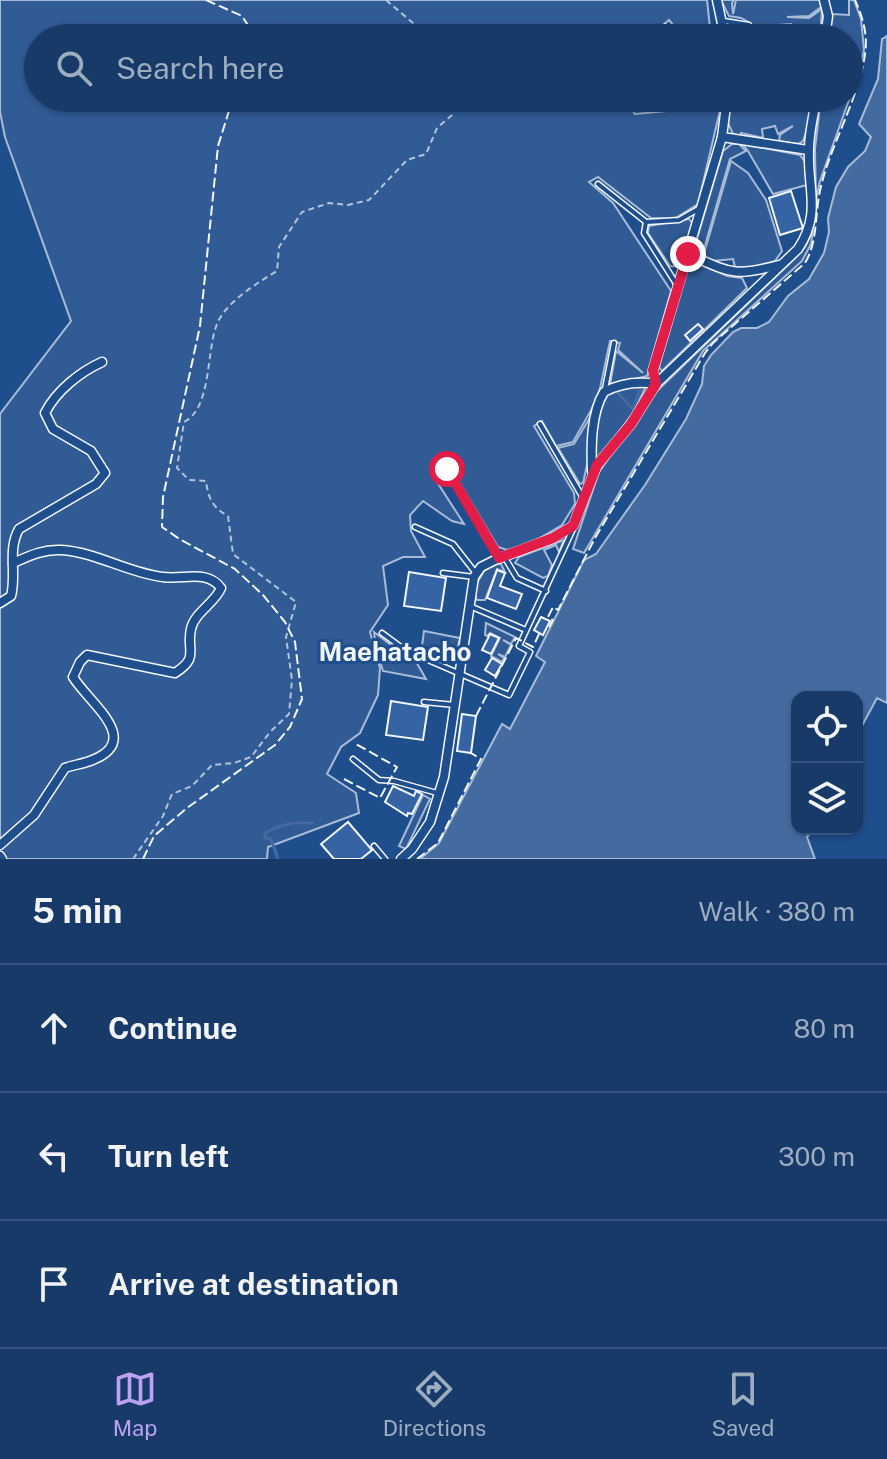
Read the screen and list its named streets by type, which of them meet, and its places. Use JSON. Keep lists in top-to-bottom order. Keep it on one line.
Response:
{"districts":["Maehatacho"],"page":{"search":"Search here","heading":["5 min","Walk · 380 m"],"list":[["Continue","80 m"],["Turn left","300 m"],"Arrive at destination"],"nav":["Map","Directions","Saved"]}}
